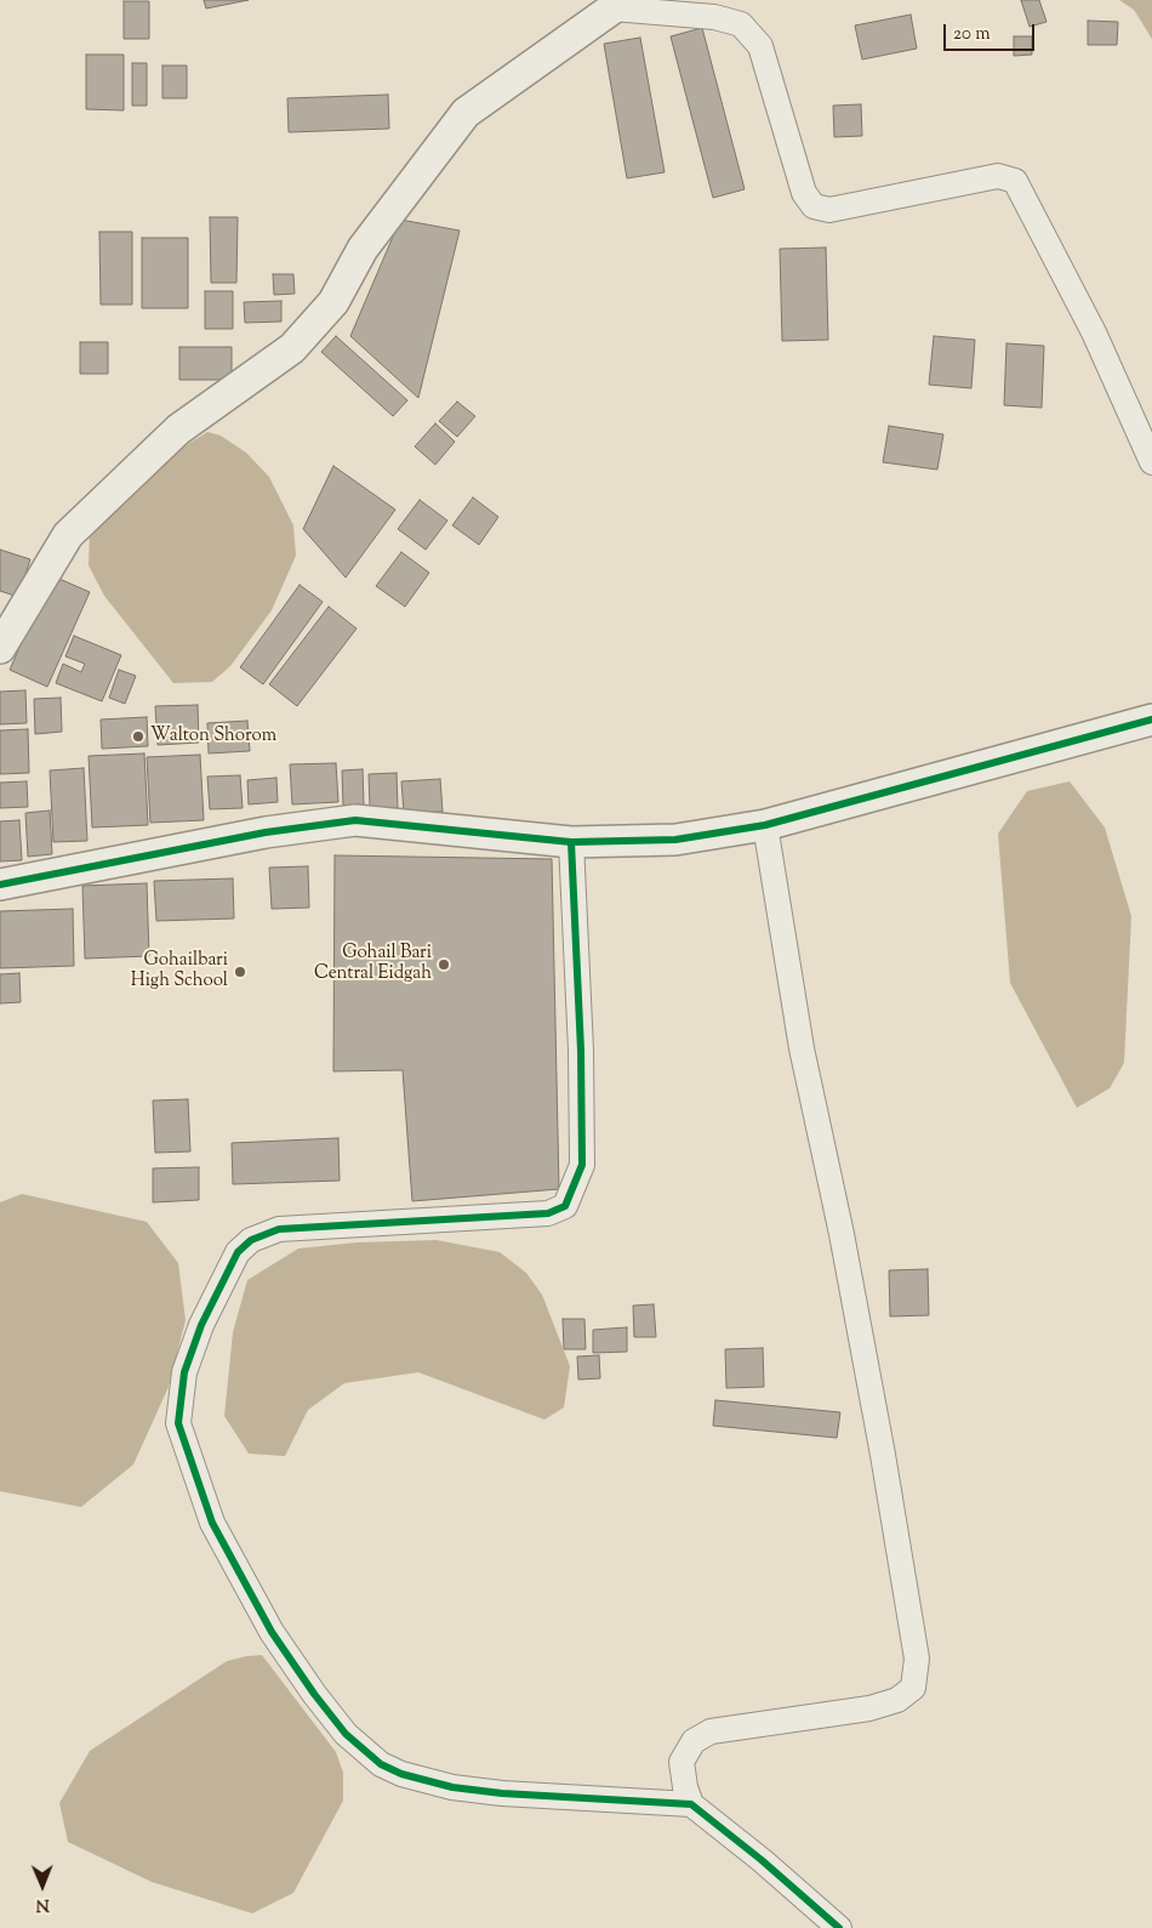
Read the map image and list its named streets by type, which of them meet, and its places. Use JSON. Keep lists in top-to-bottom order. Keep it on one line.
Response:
{"places":["Walton Shorom","Gohail Bari Central Eidgah","Gohailbari High School"],"scale_bar":"20 m","north":"bottom"}
